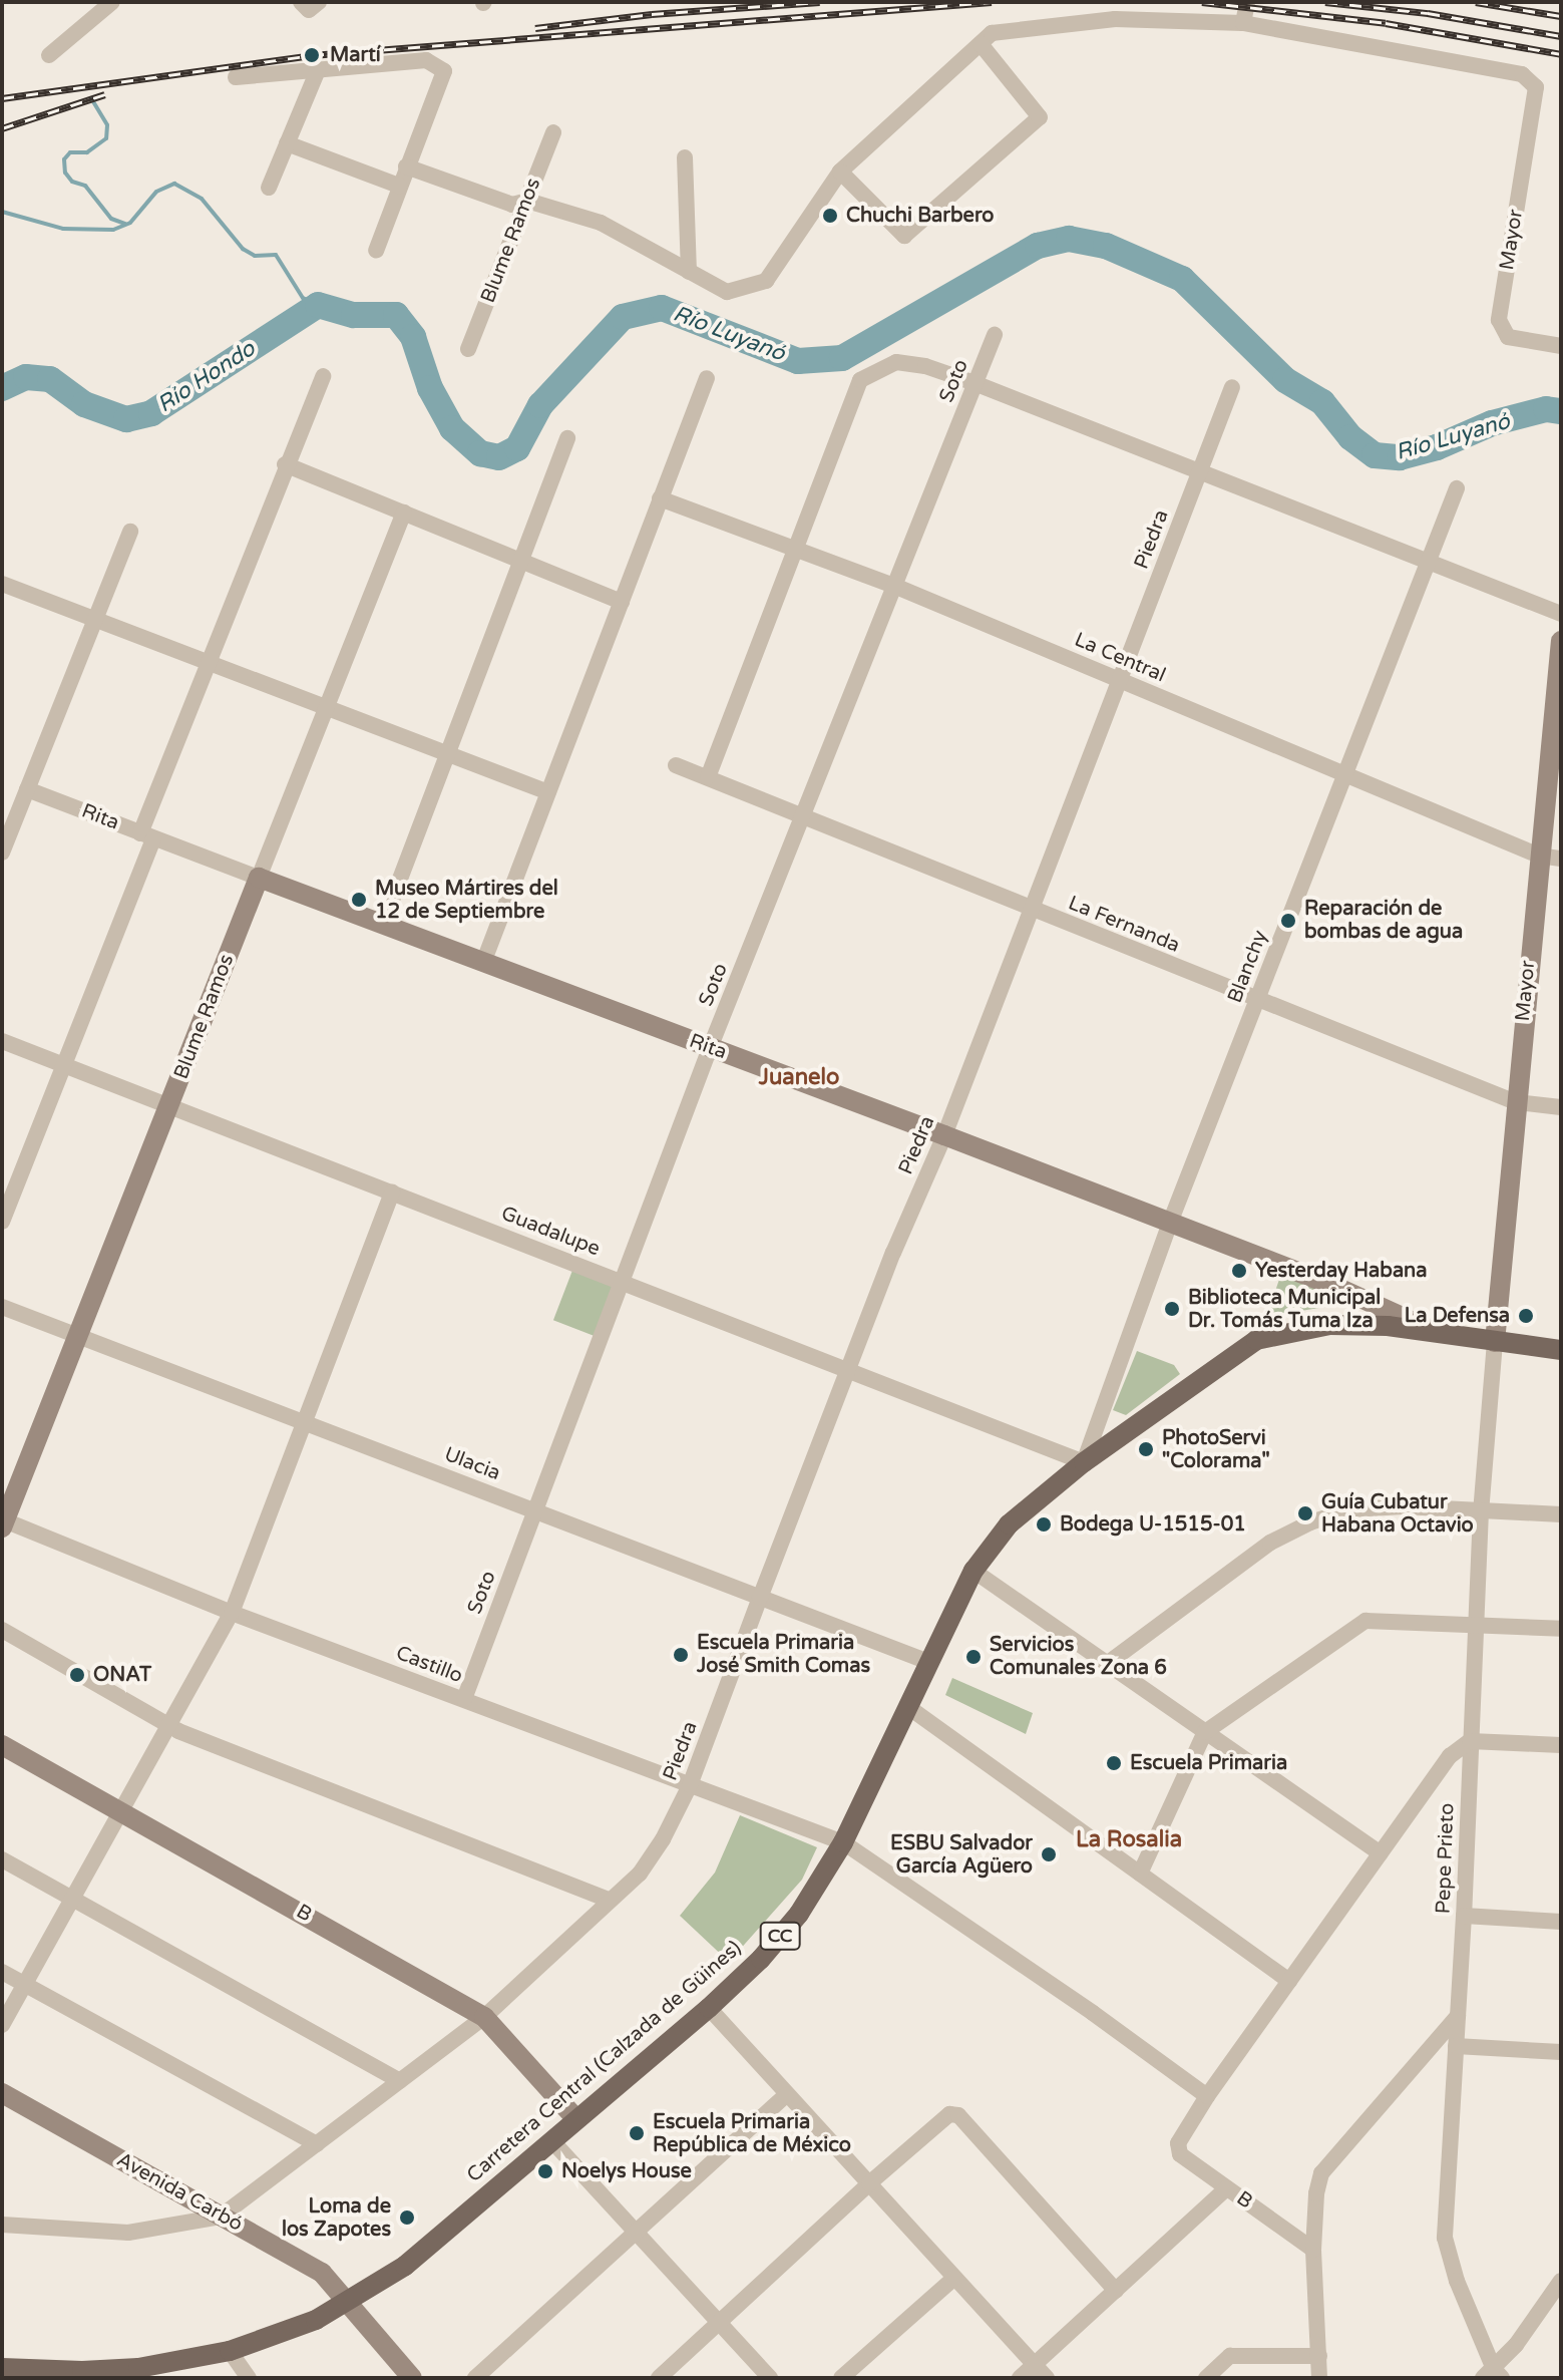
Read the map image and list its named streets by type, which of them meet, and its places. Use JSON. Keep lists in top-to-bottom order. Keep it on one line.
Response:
{"streets":{"main road":["CC","Carretera Central (Calzada de Güines)"],"street":["Mayor","Blume Ramos","Soto","Piedra","La Central","Rita","La Fernanda","Blanchy","Guadalupe","Ulacia","Castillo","Pepe Prieto","B","Avenida Carbó"]},"crossings":[["Mayor","La Central"],["Mayor","La Fernanda"],["Mayor","Pepe Prieto"],["Mayor","CC"],["Mayor","Carretera Central (Calzada de Güines)"],["Blume Ramos","Rita"],["Blume Ramos","Guadalupe"],["Blume Ramos","Ulacia"],["Blume Ramos","Castillo"],["Soto","La Central"],["Soto","Rita"],["Soto","La Fernanda"],["Soto","Guadalupe"],["Soto","Ulacia"],["Soto","Castillo"],["Piedra","La Central"],["Piedra","Rita"],["Piedra","La Fernanda"],["Piedra","Guadalupe"],["Piedra","Ulacia"],["Piedra","Castillo"],["Piedra","B"],["Piedra","Avenida Carbó"],["La Central","Blanchy"],["Rita","Blanchy"],["Rita","Carretera Central (Calzada de Güines)"],["La Fernanda","Blanchy"],["Blanchy","Guadalupe"],["Blanchy","Carretera Central (Calzada de Güines)"],["Guadalupe","Carretera Central (Calzada de Güines)"],["Ulacia","Carretera Central (Calzada de Güines)"],["Castillo","B"],["Castillo","Carretera Central (Calzada de Güines)"],["Pepe Prieto","CC"],["Pepe Prieto","Carretera Central (Calzada de Güines)"],["B","Carretera Central (Calzada de Güines)"],["CC","Carretera Central (Calzada de Güines)"],["Carretera Central (Calzada de Güines)","Avenida Carbó"]],"districts":["Juanelo","La Rosalia"],"water":["Río Luyanó","Río Hondo"],"places":["Martí","Chuchi Barbero","Museo Mártires del 12 de Septiembre","Reparación de bombas de agua","Yesterday Habana","Biblioteca Municipal Dr. Tomás Tuma Iza","La Defensa","PhotoServi \"Colorama\"","Guía Cubatur Habana Octavio","Bodega U-1515-01","Escuela Primaria José Smith Comas","Servicios Comunales Zona 6","ONAT","Escuela Primaria","ESBU Salvador García Agüero","Escuela Primaria República de México","Noelys House","Loma de los Zapotes"]}
